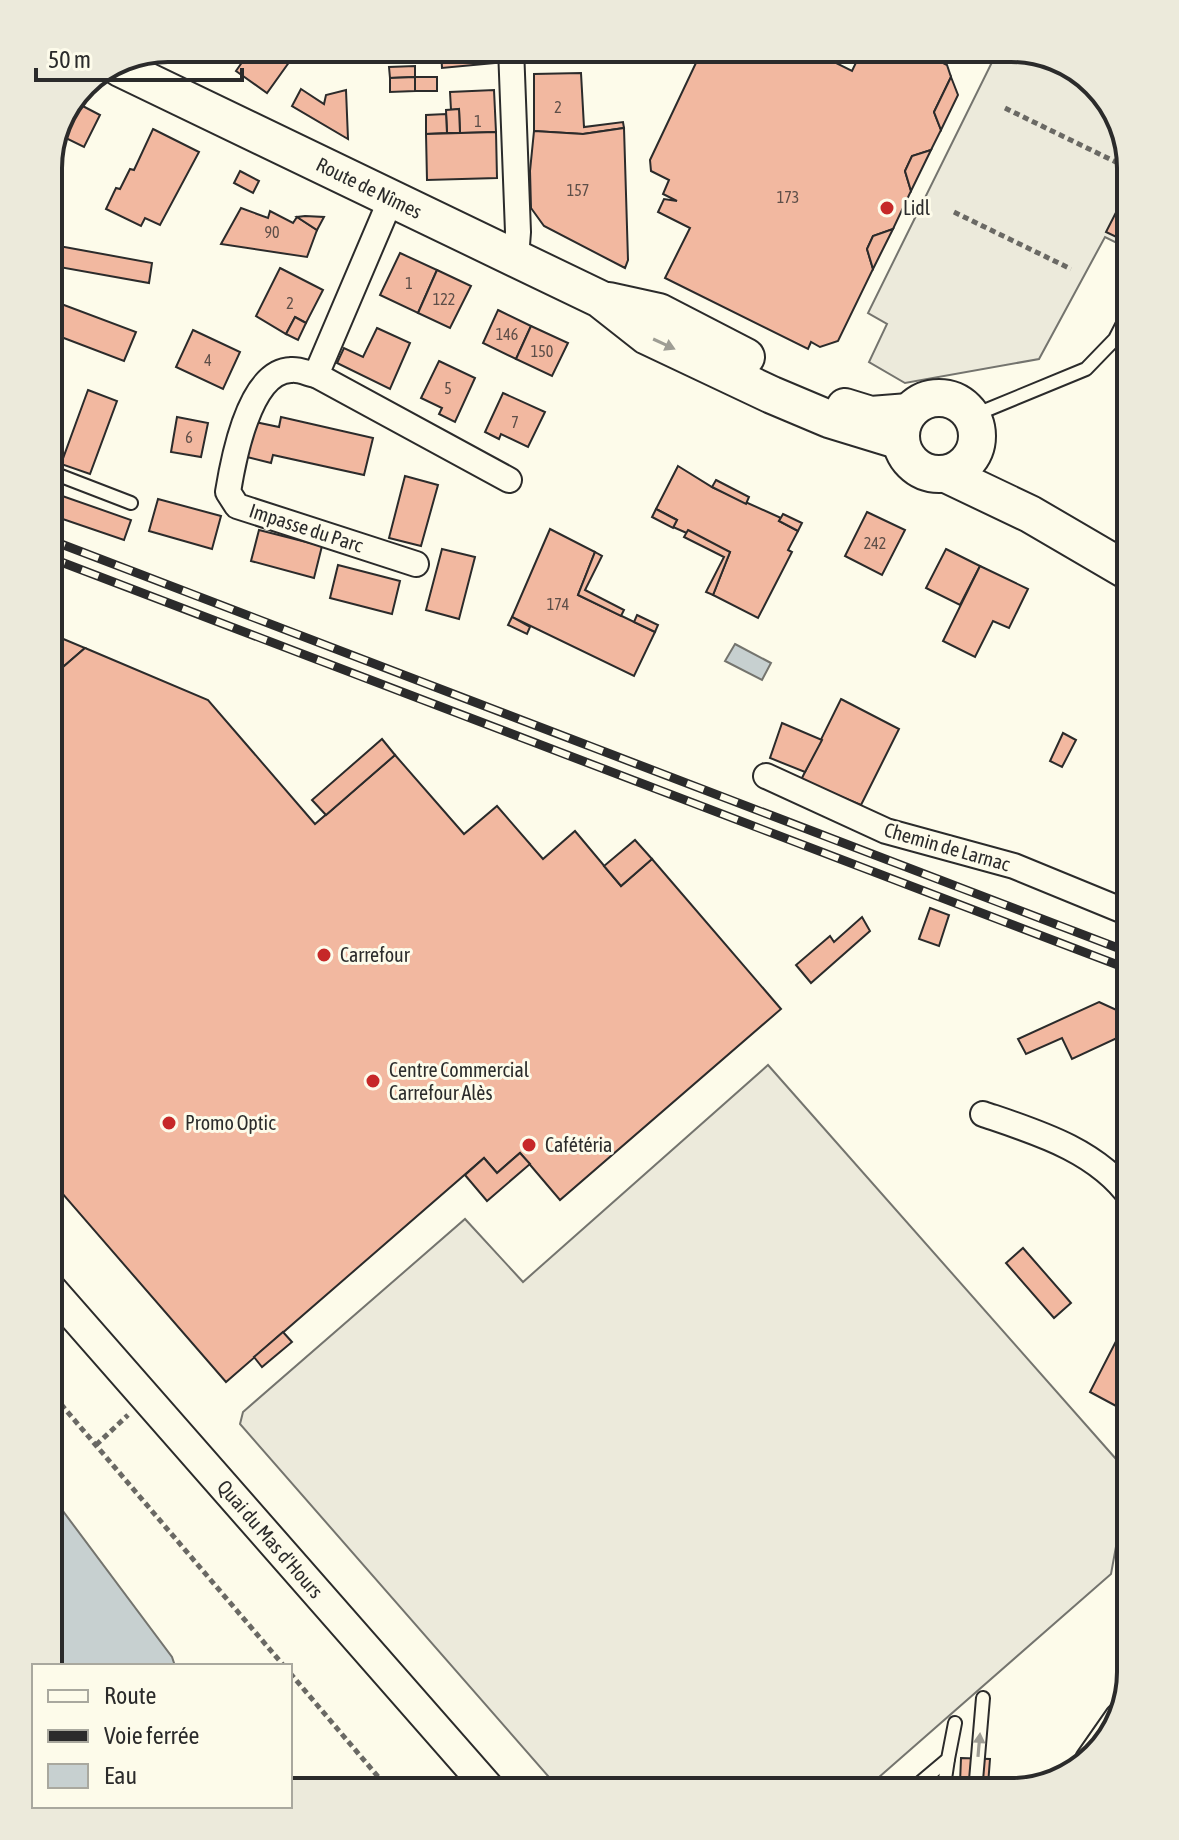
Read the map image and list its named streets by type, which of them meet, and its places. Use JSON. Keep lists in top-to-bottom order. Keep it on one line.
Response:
{"streets":{"main road":["Route de Nîmes"],"street":["Impasse du Parc","Chemin de Larnac","Quai du Mas d'Hours"]},"places":["Lidl","Carrefour","Centre Commercial Carrefour Alès","Promo Optic","Cafétéria"],"house_numbers":["2","1","157","173","90","1","122","2","146","150","4","5","7","6","242","174"],"legend":["Route","Voie ferrée","Eau"],"scale_bar":"50 m"}
